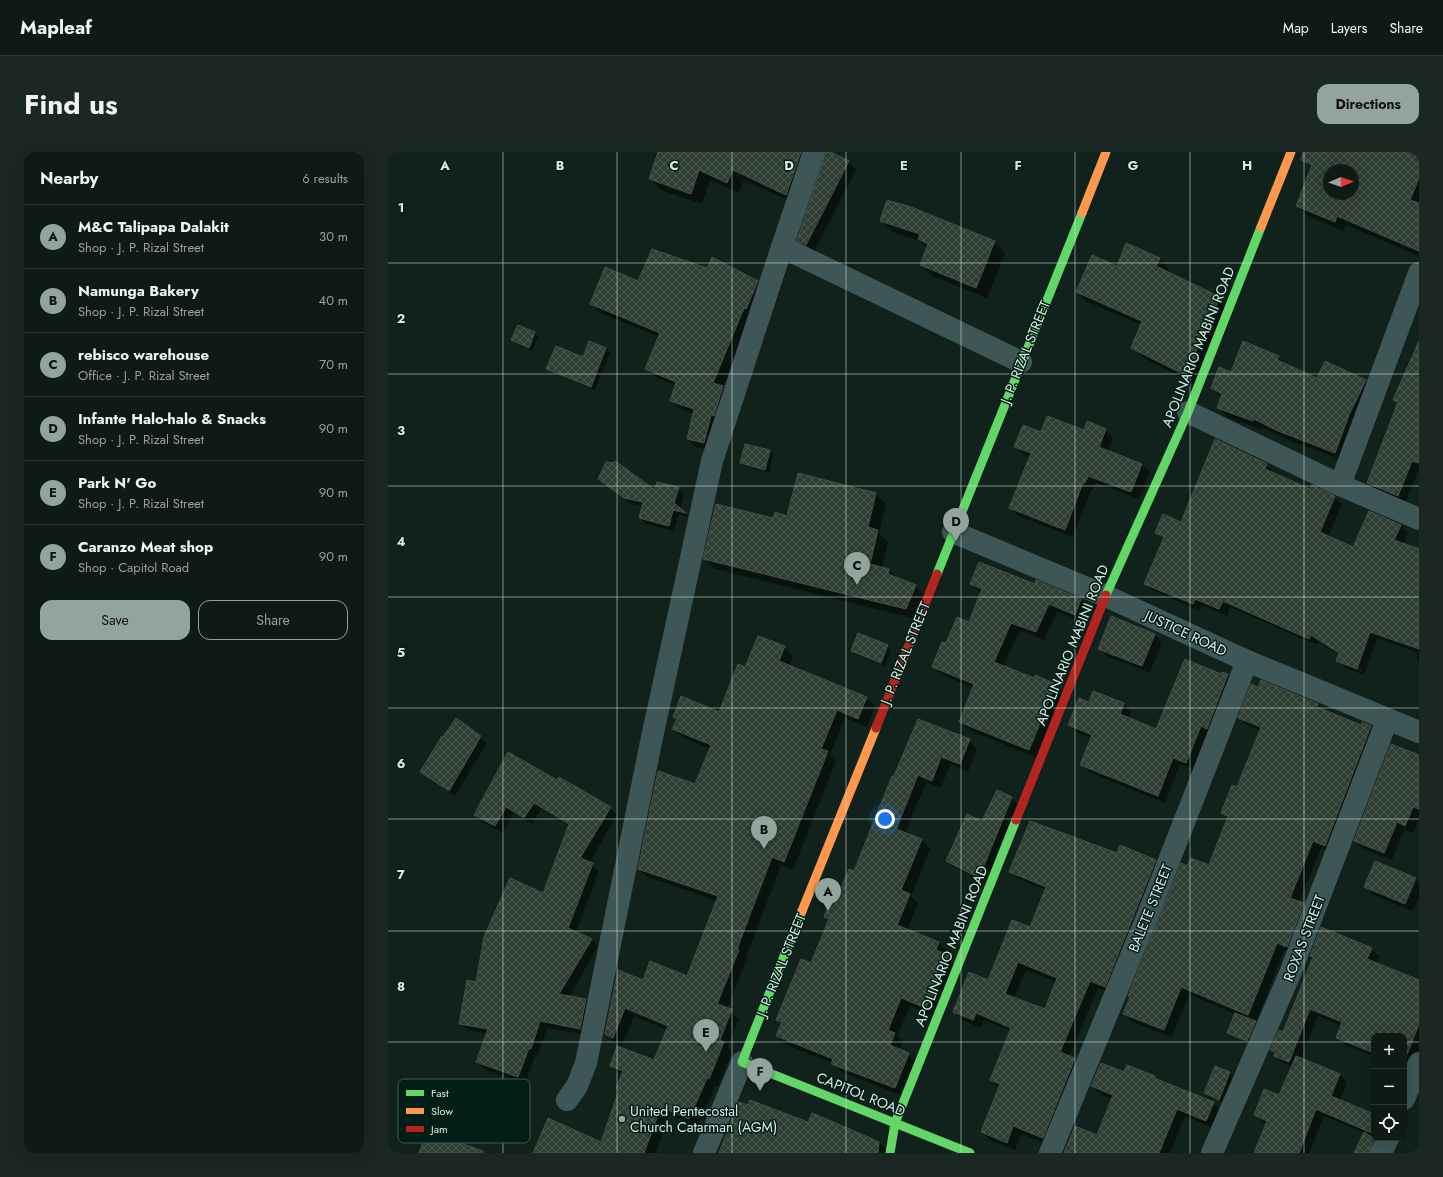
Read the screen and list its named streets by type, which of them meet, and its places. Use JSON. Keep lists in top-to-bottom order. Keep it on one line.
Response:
{"streets":{"street":["APOLINARIO MABINI ROAD","J. P. RIZAL STREET","JUSTICE ROAD","BALETE STREET","ROXAS STREET","CAPITOL ROAD"]},"crossings":[["APOLINARIO MABINI ROAD","JUSTICE ROAD"],["APOLINARIO MABINI ROAD","CAPITOL ROAD"],["J. P. RIZAL STREET","JUSTICE ROAD"],["J. P. RIZAL STREET","CAPITOL ROAD"],["JUSTICE ROAD","BALETE STREET"],["JUSTICE ROAD","ROXAS STREET"]],"places":["United Pentecostal Church Catarman (AGM)"],"legend":["Fast","Slow","Jam"],"north":"right","page":{"header":"Mapleaf","nav":["Map","Layers","Share"],"title":"Find us","buttons":["Directions",["Save","Share"]],"heading":["Nearby","6 results"],"list":[{"mark":"A","name":"M&C Talipapa Dalakit","note":"Shop · J. P. Rizal Street","value":"30 m"},{"mark":"B","name":"Namunga Bakery","note":"Shop · J. P. Rizal Street","value":"40 m"},{"mark":"C","name":"rebisco warehouse","note":"Office · J. P. Rizal Street","value":"70 m"},{"mark":"D","name":"Infante Halo-halo & Snacks","note":"Shop · J. P. Rizal Street","value":"90 m"},{"mark":"E","name":"Park N' Go","note":"Shop · J. P. Rizal Street","value":"90 m"},{"mark":"F","name":"Caranzo Meat shop","note":"Shop · Capitol Road","value":"90 m"}],"pins":["D","C","B","A","E","F"],"map_buttons":["+","−"]},"grid":{"columns":["A","B","C","D","E","F","G","H"],"rows":["1","2","3","4","5","6","7","8"]}}
